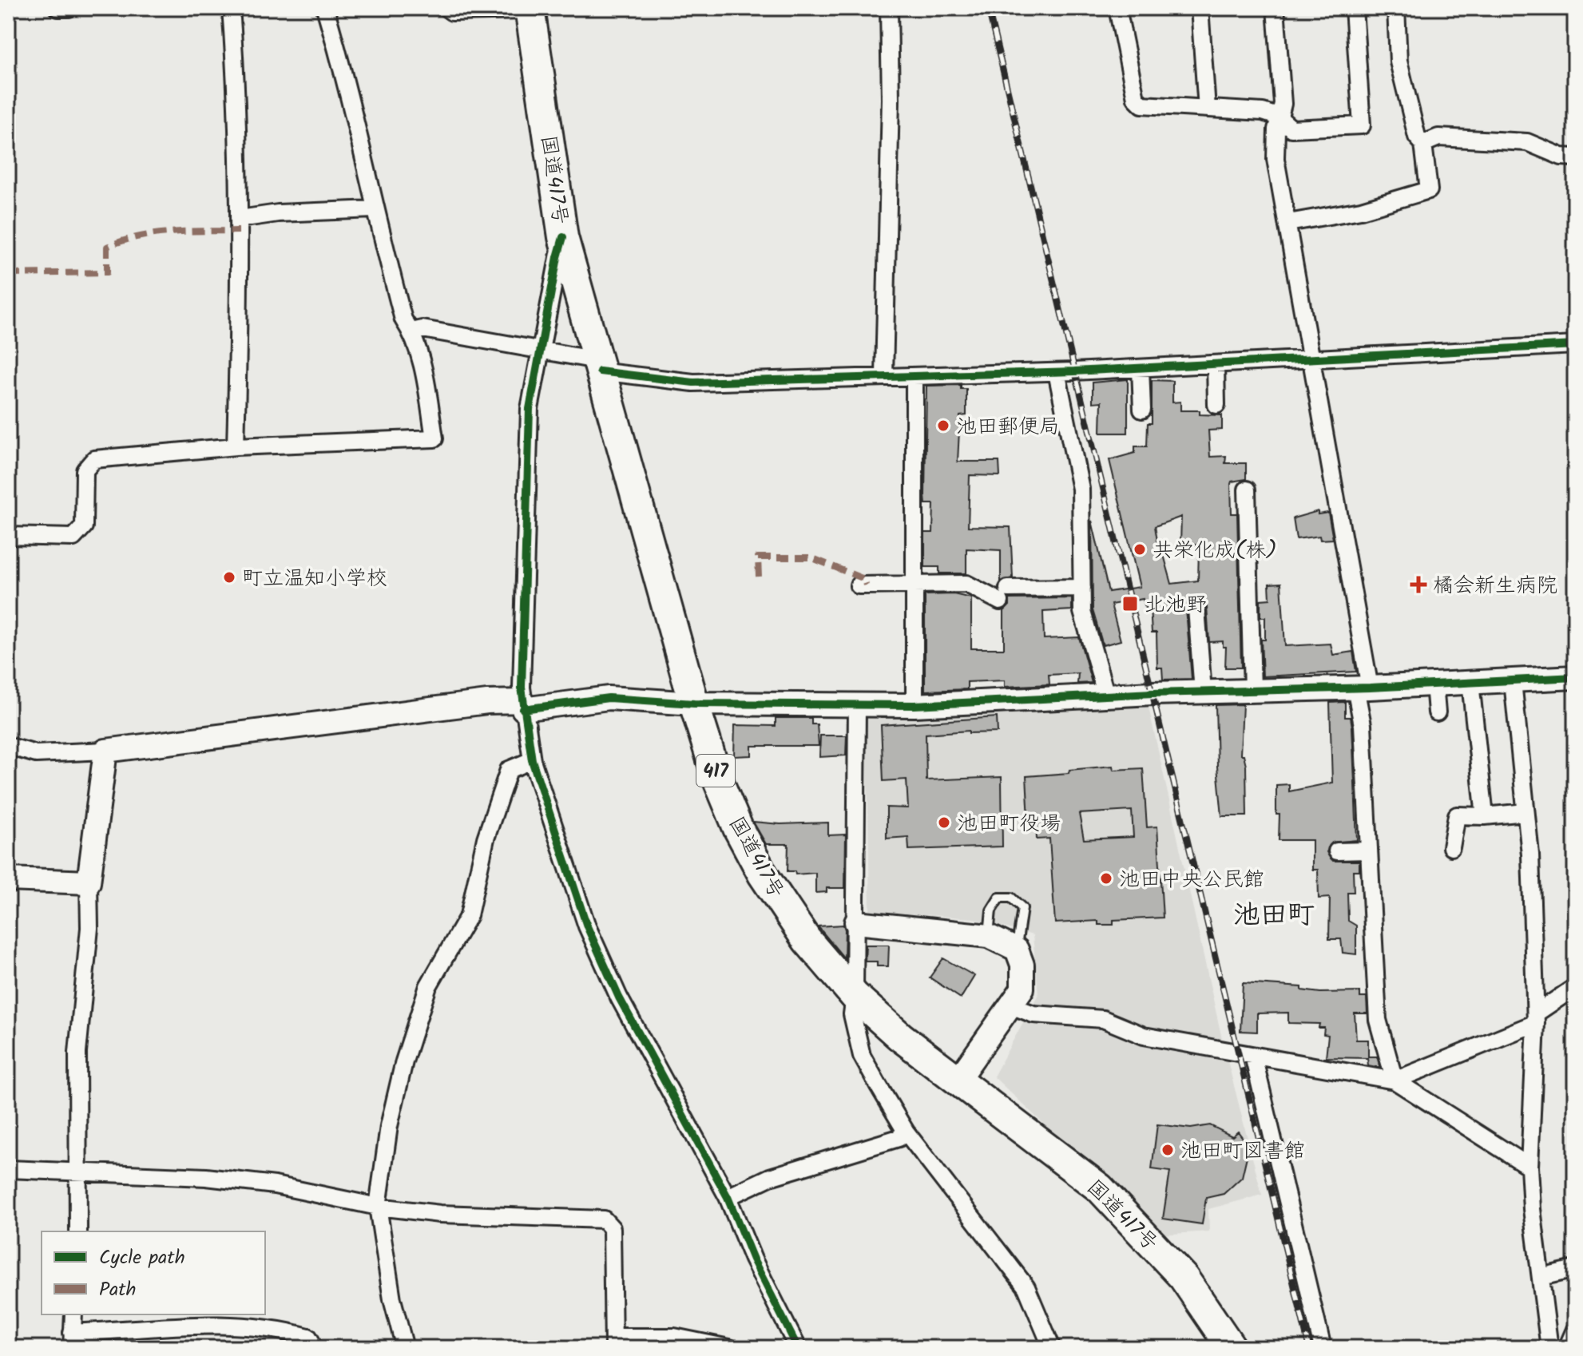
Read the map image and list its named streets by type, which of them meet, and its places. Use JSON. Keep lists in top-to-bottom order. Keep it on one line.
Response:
{"streets":{"highway":["国道417号","417"]},"districts":["池田町"],"places":{"other":["池田郵便局","共栄化成(株)","町立温知小学校","池田町役場","池田中央公民館","池田町図書館"],"health":["橘会新生病院"],"transit":["北池野"]},"legend":["Cycle path","Path"]}
